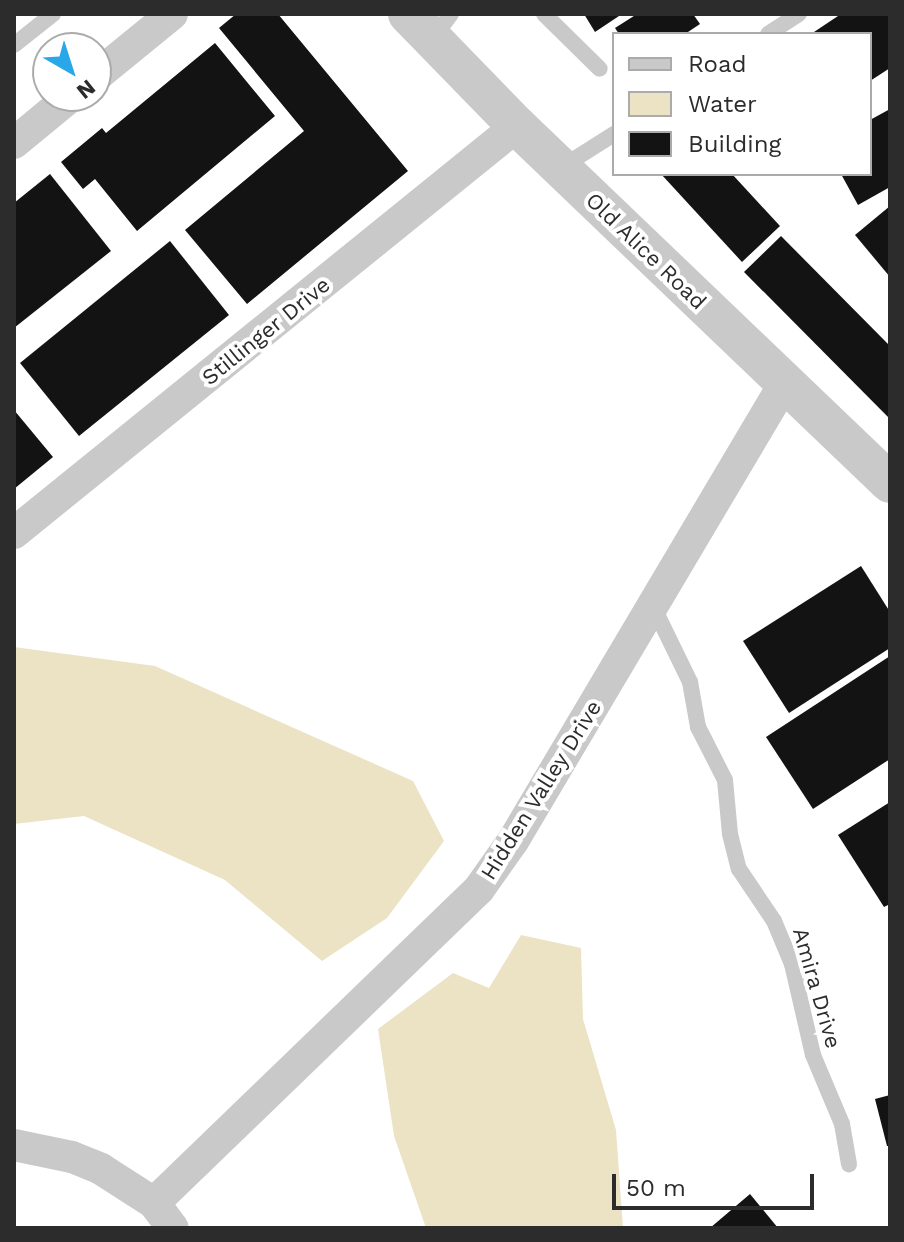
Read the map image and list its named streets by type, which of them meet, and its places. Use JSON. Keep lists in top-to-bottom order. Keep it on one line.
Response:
{"streets":{"street":["Old Alice Road","Stillinger Drive","Hidden Valley Drive"],"lane":["Amira Drive"]},"crossings":[["Old Alice Road","Stillinger Drive"],["Old Alice Road","Hidden Valley Drive"],["Hidden Valley Drive","Amira Drive"]],"legend":["Road","Water","Building"],"scale_bar":"50 m","north":"bottom right"}
